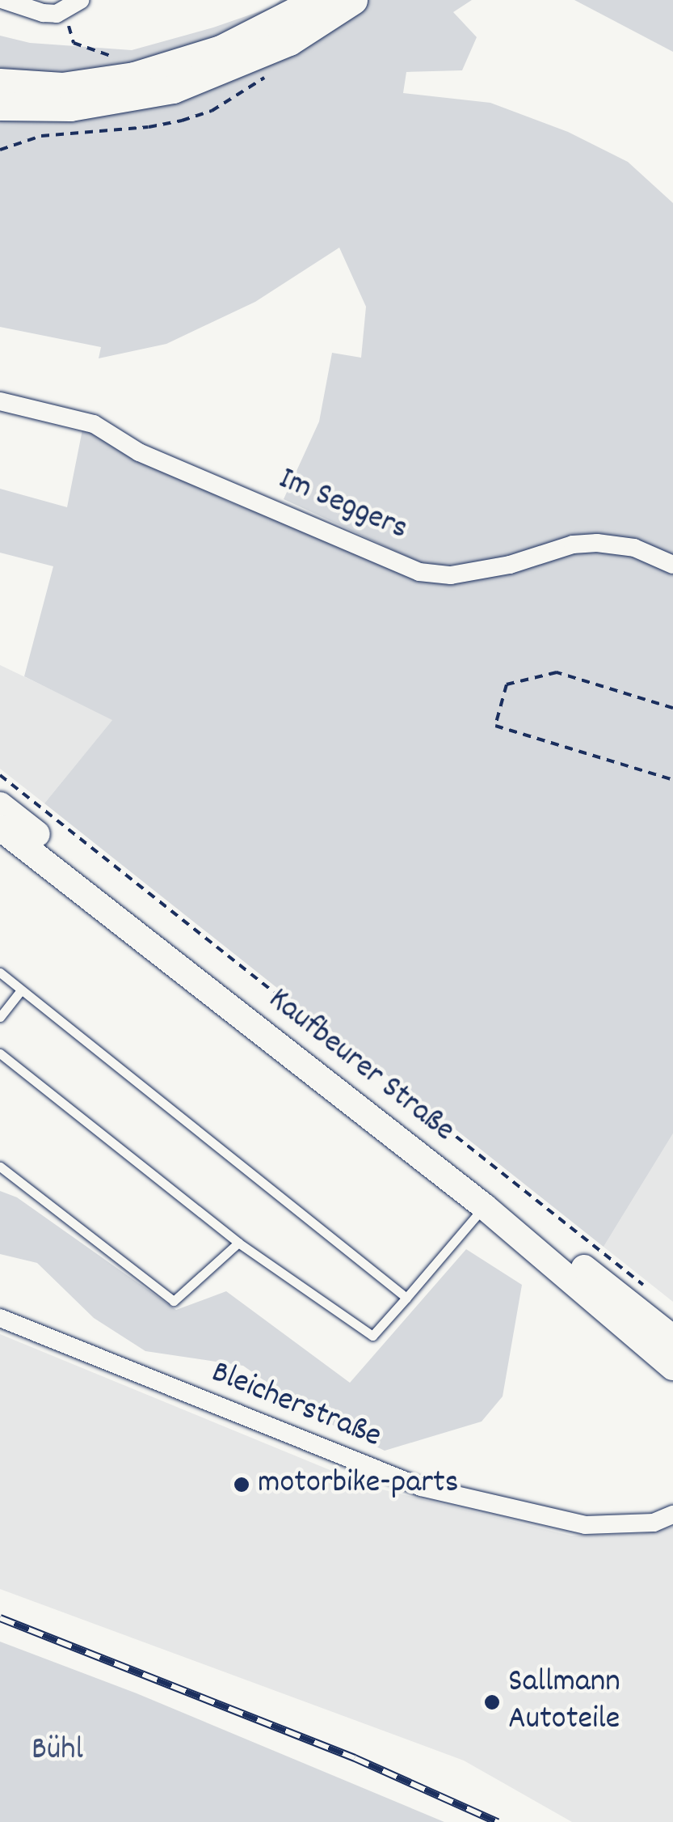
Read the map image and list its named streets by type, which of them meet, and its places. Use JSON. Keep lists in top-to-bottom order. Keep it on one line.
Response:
{"streets":{"main road":["Kaufbeurer Straße"],"street":["Im Seggers","Bleicherstraße"]},"parks":["Bühl"],"places":["motorbike-parts","Sallmann Autoteile"]}
